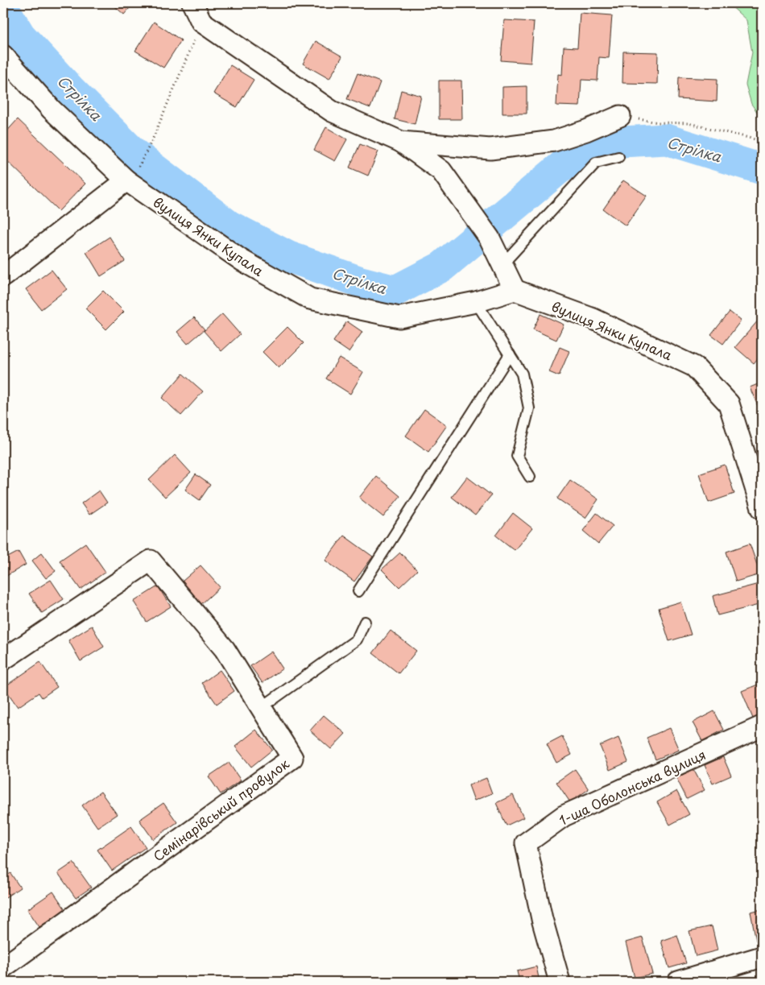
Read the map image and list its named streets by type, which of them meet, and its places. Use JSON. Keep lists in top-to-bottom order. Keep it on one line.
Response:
{"streets":{"street":["вулиця Янки Купала","1-ша Оболонська вулиця","Семінарівський провулок"]},"water":["Стрілка"]}
